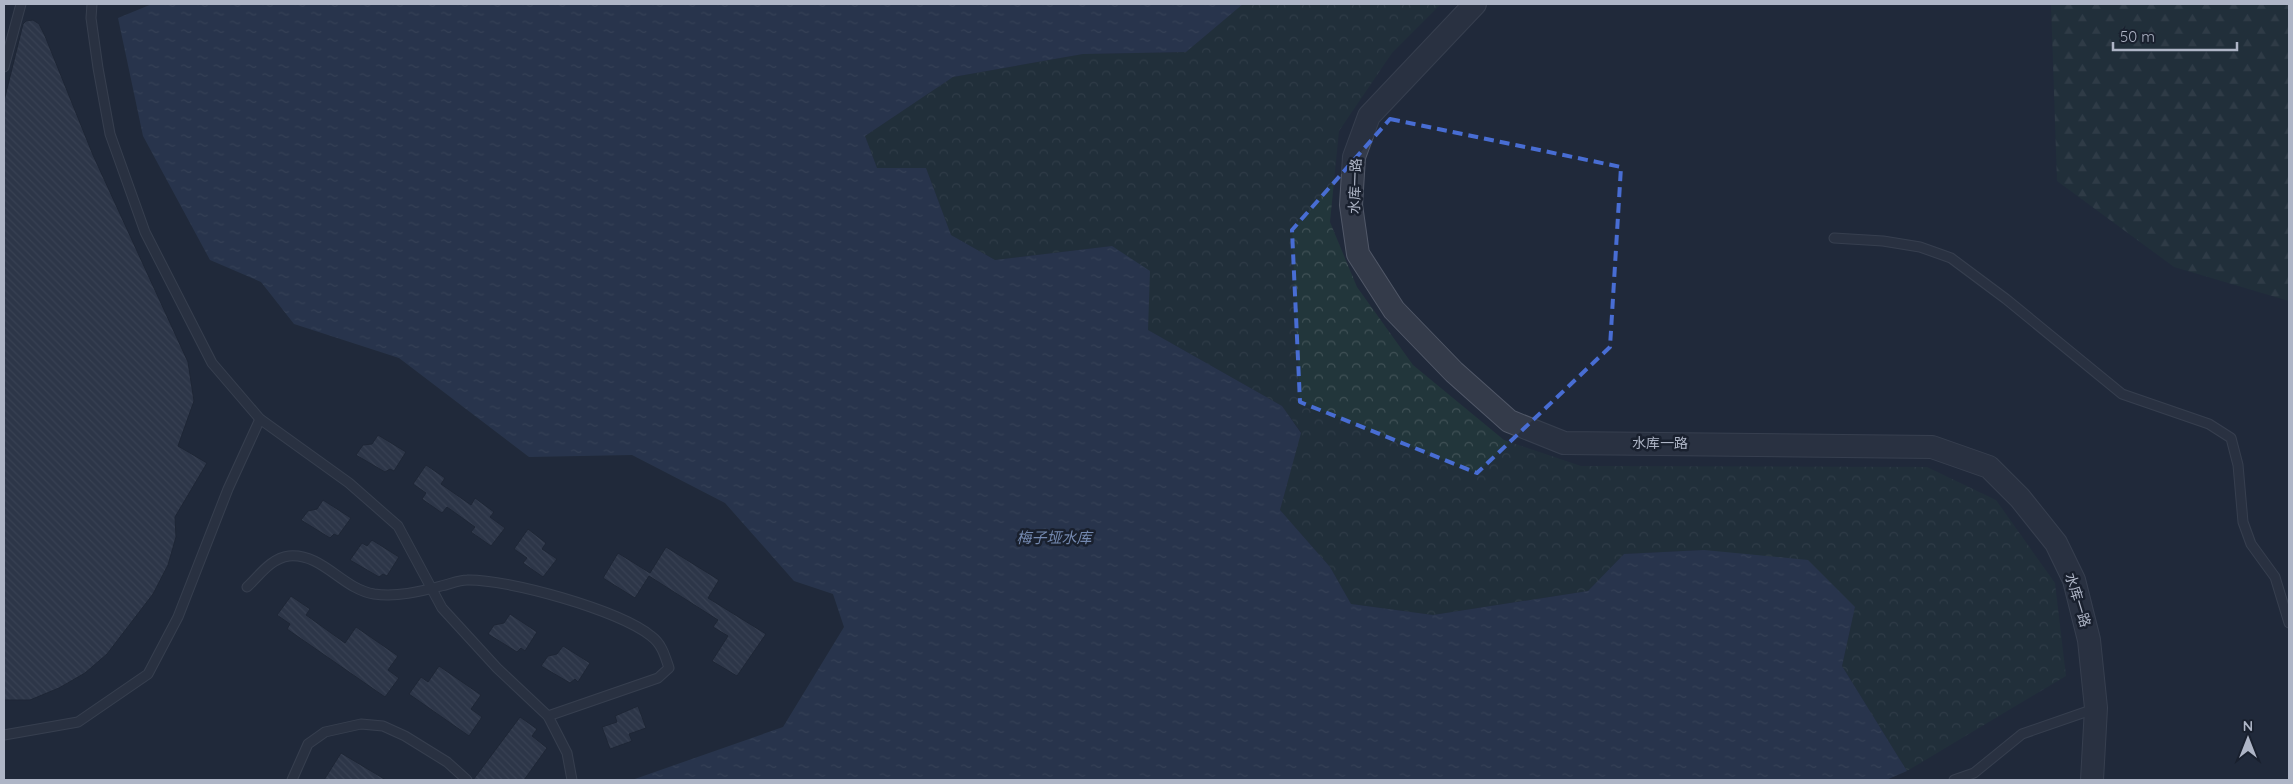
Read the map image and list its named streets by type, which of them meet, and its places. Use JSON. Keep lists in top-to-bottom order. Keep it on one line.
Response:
{"streets":{"street":["水库一路"]},"water":["梅子垭水库"],"scale_bar":"50 m","north":"top"}
